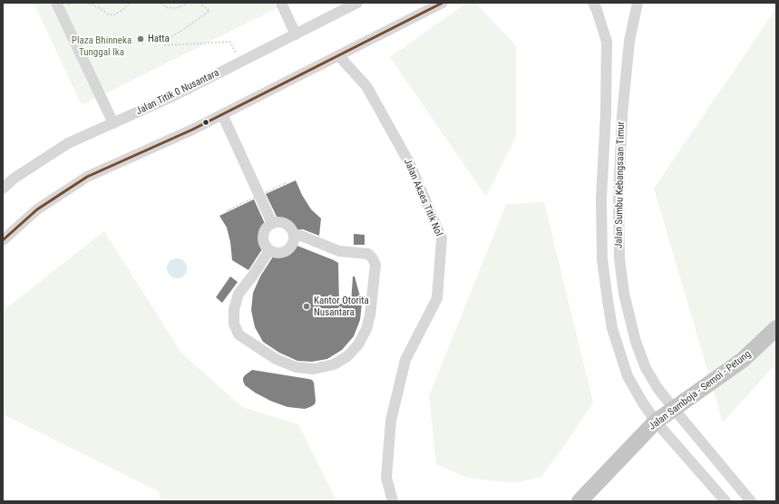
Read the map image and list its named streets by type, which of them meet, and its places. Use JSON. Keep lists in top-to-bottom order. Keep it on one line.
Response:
{"streets":{"highway":["Jalan Samboja - Semoi - Petung"],"street":["Jalan Titik 0 Nusantara","Jalan Sumbu Kebangsaan Timur","Jalan Akses Titik Nol"]},"crossings":[["Jalan Sumbu Kebangsaan Timur","Jalan Samboja - Semoi - Petung"]],"parks":["Plaza Bhinneka Tunggal Ika"],"places":["Hatta","Kantor Otorita Nusantara"]}
